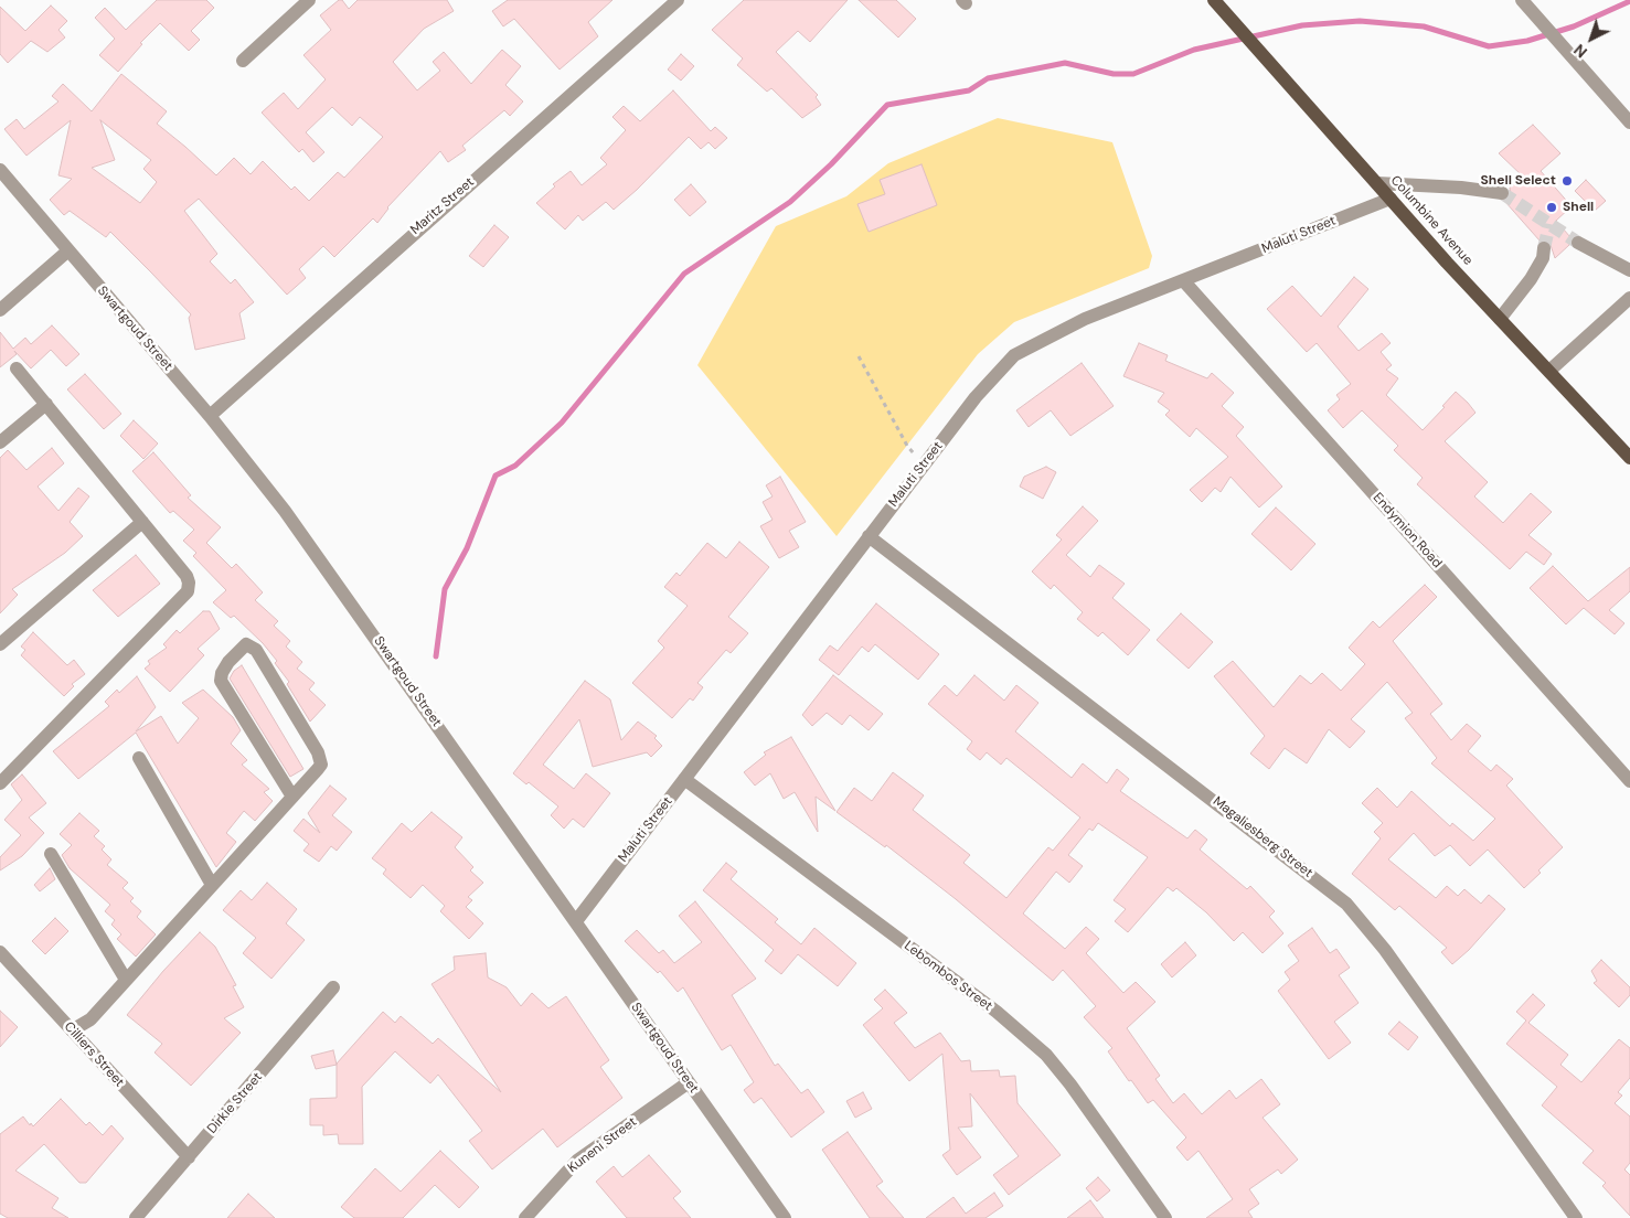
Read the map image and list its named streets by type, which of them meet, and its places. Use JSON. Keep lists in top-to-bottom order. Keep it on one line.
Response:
{"streets":{"main road":["Columbine Avenue"],"street":["Maritz Street","Maluti Street","Swartgoud Street","Endymion Road","Magaliesberg Street","Lebombos Street","Cilliers Street","Dirkie Street","Kuneni Street"]},"crossings":[["Maritz Street","Swartgoud Street"],["Columbine Avenue","Maluti Street"],["Maluti Street","Swartgoud Street"],["Maluti Street","Endymion Road"],["Maluti Street","Magaliesberg Street"],["Maluti Street","Lebombos Street"],["Swartgoud Street","Kuneni Street"],["Cilliers Street","Dirkie Street"]],"places":["Shell Select","Shell"],"north":"bottom left"}
